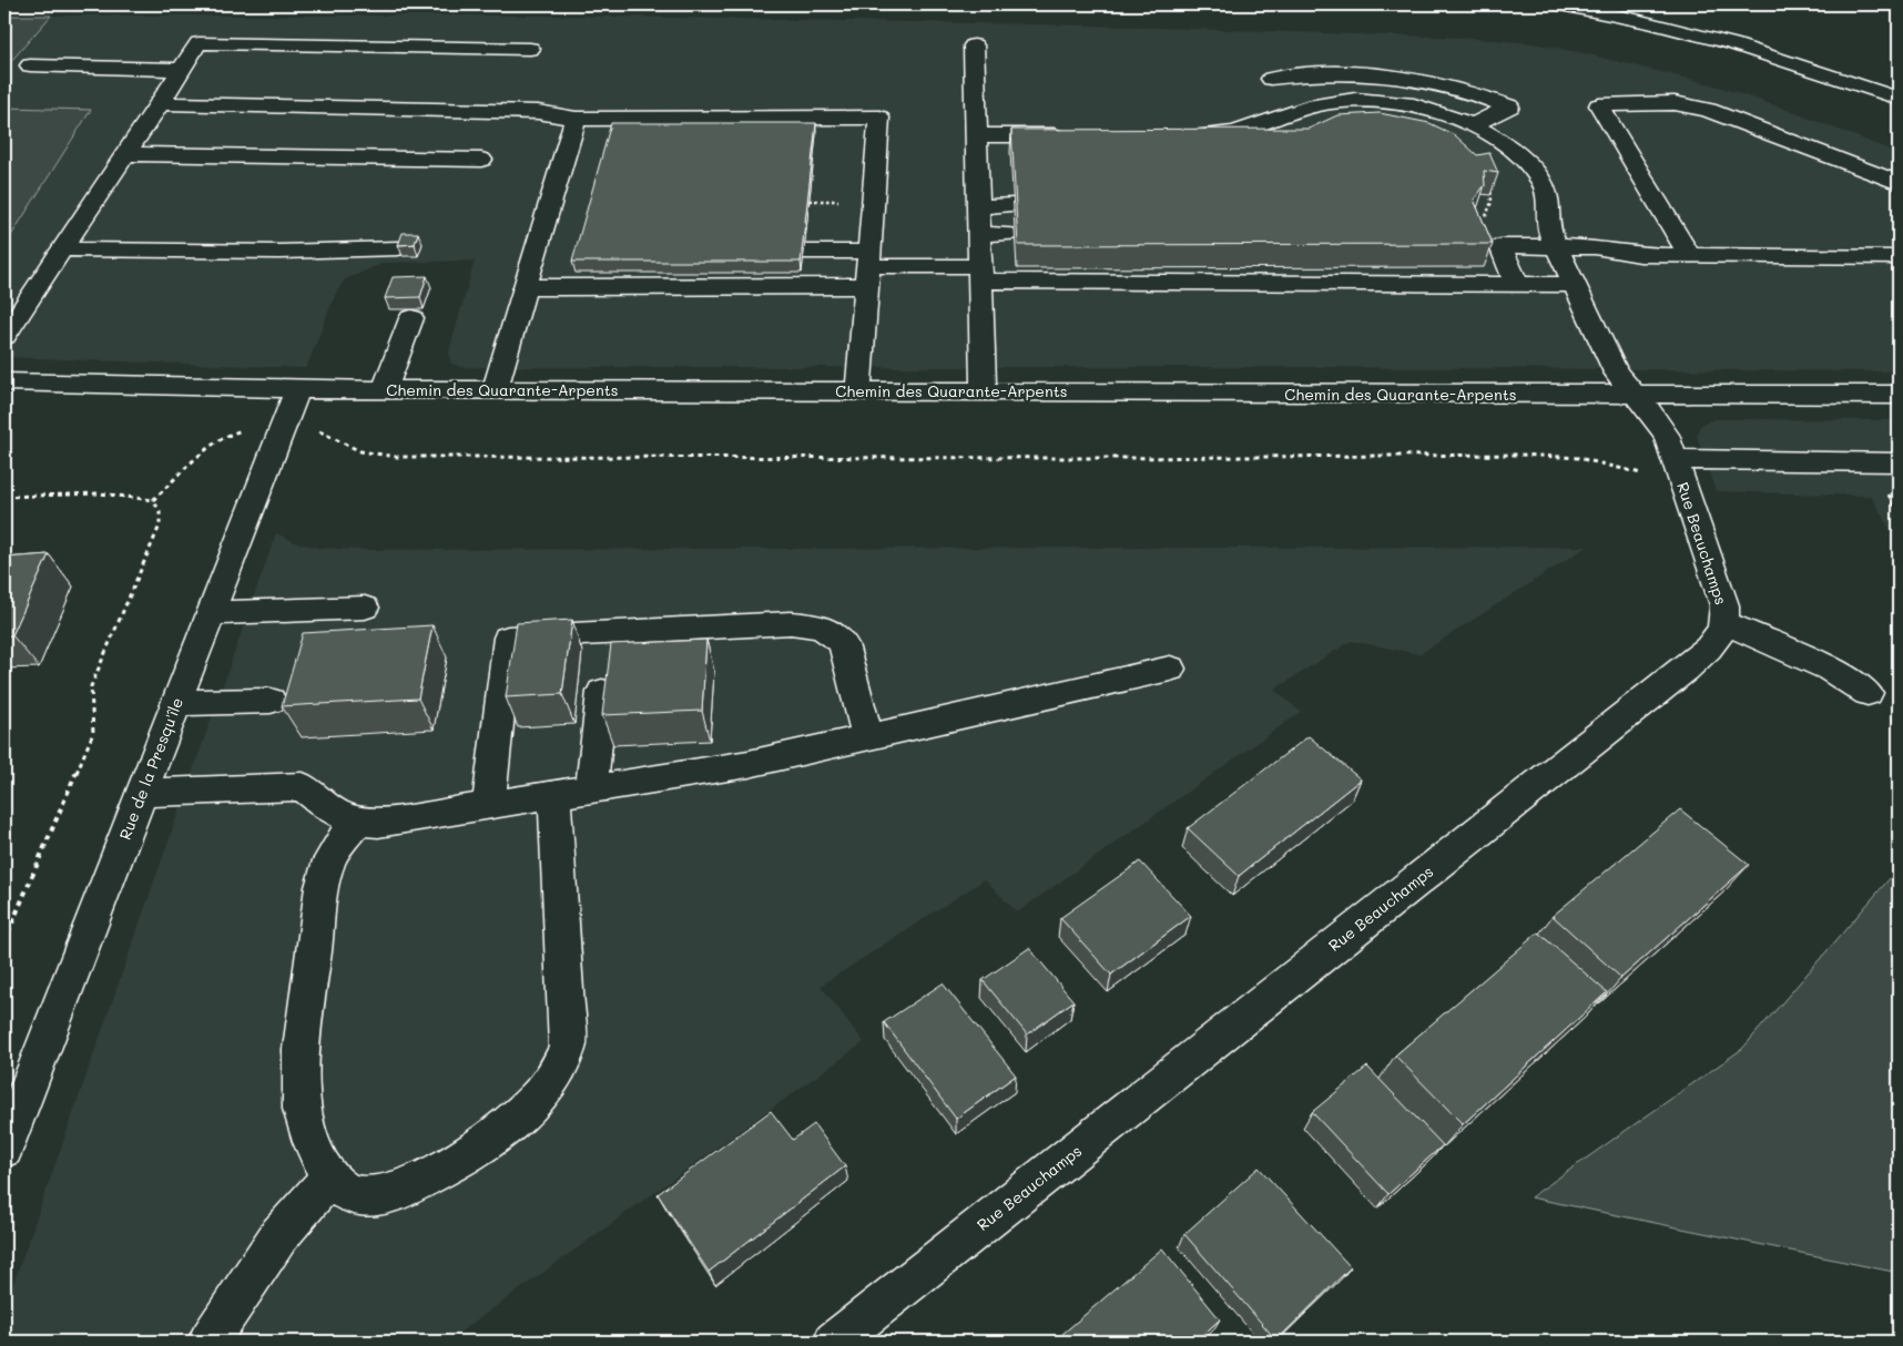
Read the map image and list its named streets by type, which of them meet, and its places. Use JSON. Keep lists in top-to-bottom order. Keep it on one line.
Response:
{"streets":{"main road":["Chemin des Quarante-Arpents","Rue Beauchamps","Rue de la Presqu'île"]},"crossings":[["Chemin des Quarante-Arpents","Rue Beauchamps"],["Chemin des Quarante-Arpents","Rue de la Presqu'île"]]}
